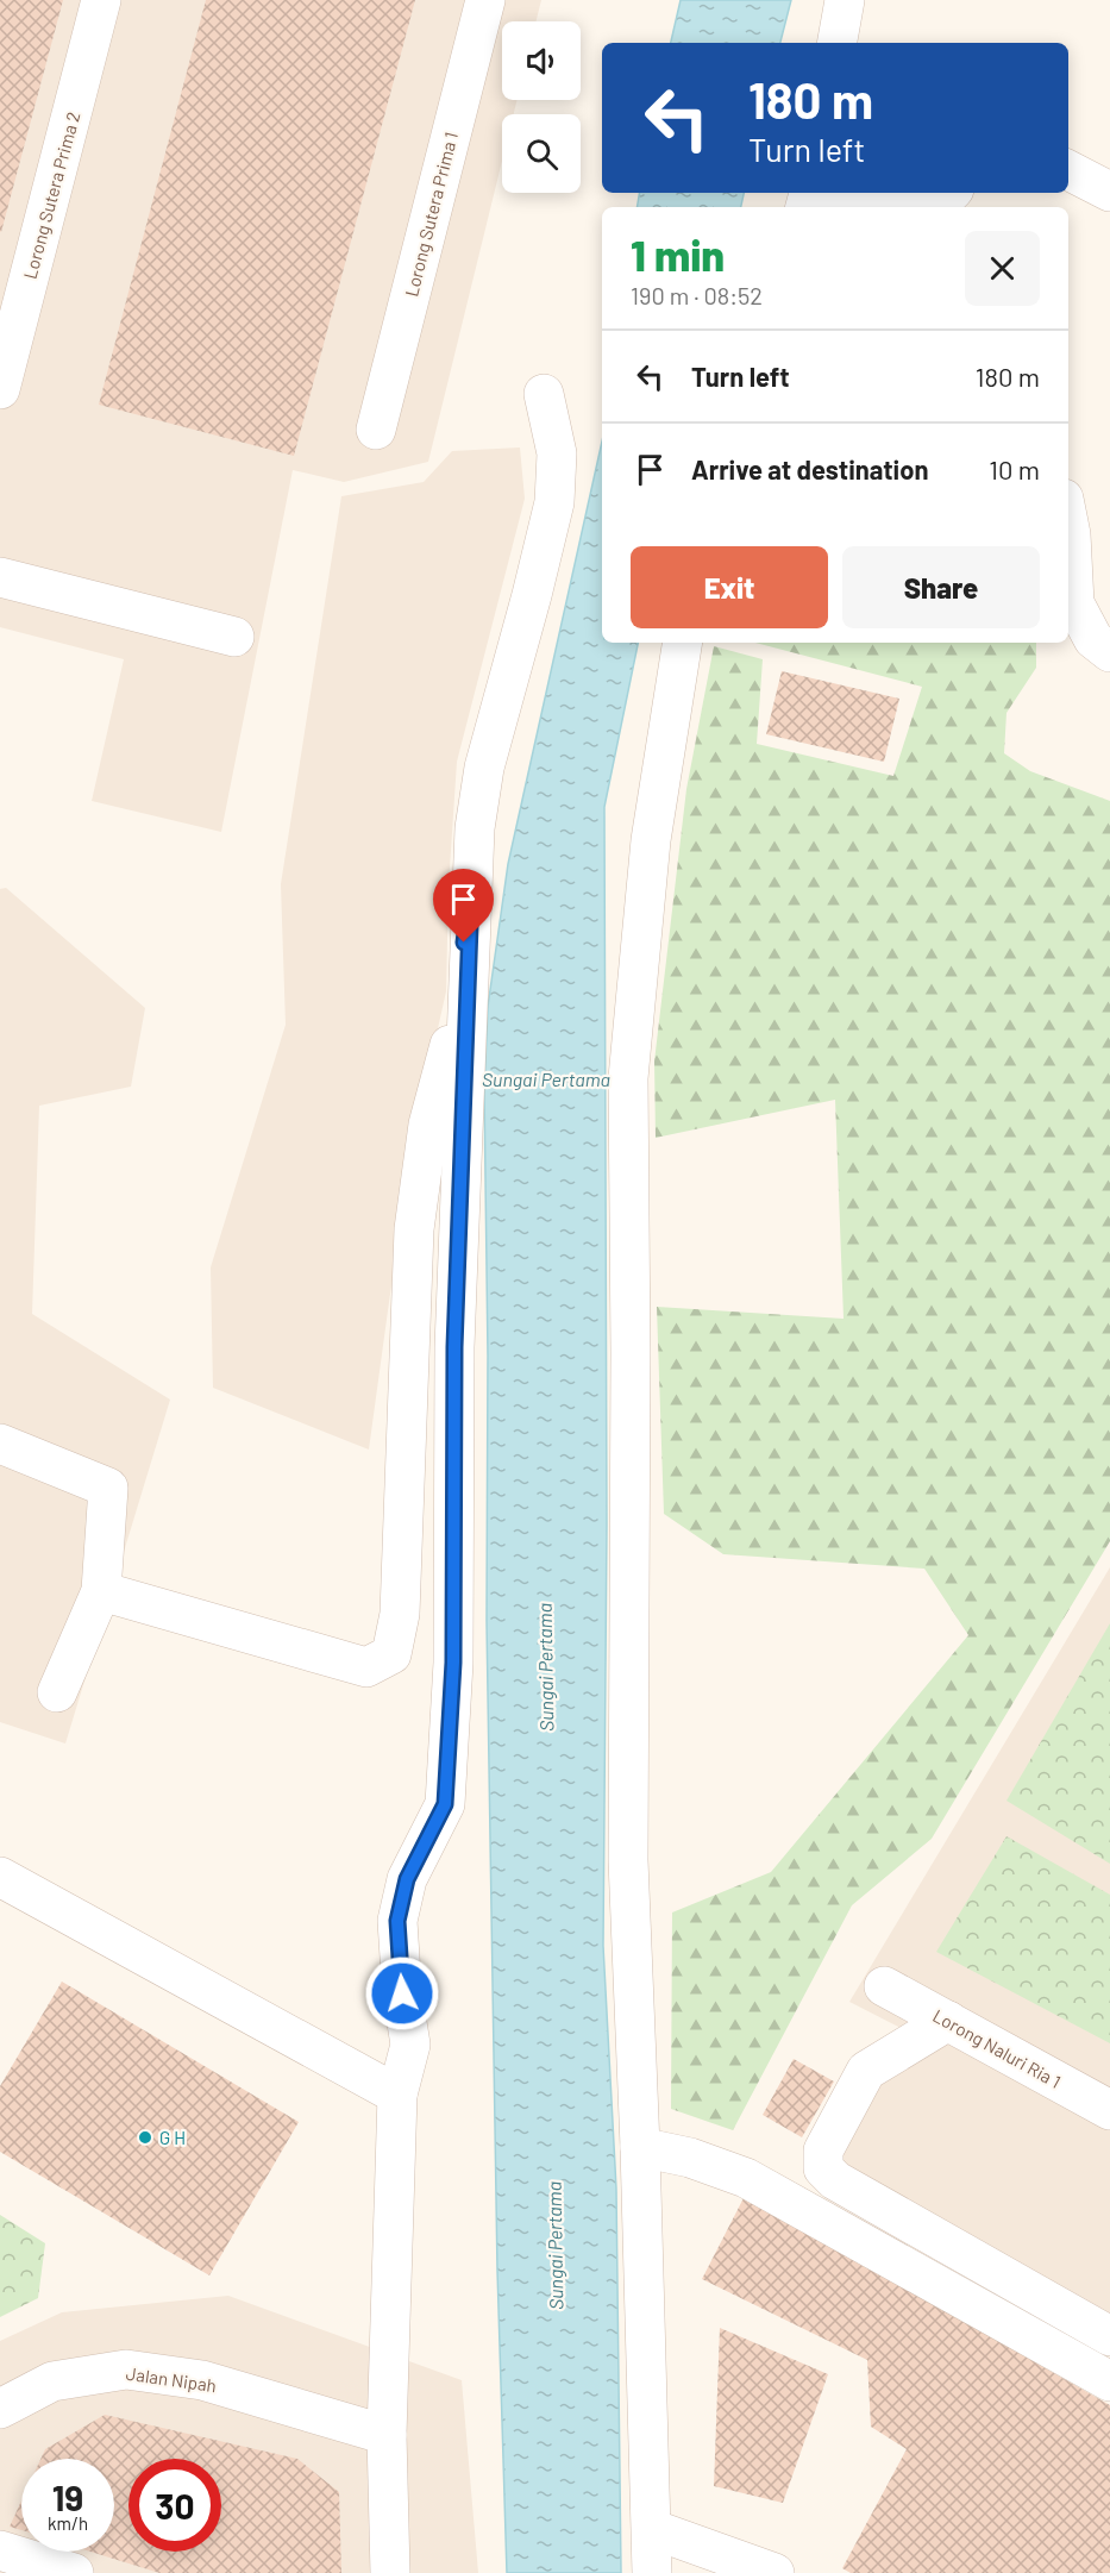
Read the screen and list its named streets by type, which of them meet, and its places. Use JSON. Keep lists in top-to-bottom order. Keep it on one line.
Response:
{"streets":{"street":["Lorong Sutera Prima 2","Lorong Sutera Prima 1","Lorong Naluri Ria 1","Jalan Nipah"]},"water":["Sungai Pertama"],"places":["G H"],"page":{"turn":["180 m","Turn left"],"heading":["1 min","190 m · 08:52"],"list":[{"name":"Turn left","value":"180 m"},{"name":"Arrive at destination","value":"10 m"}],"buttons":["Exit","Share"],"speed":"19 km/h","limit":"30"}}
